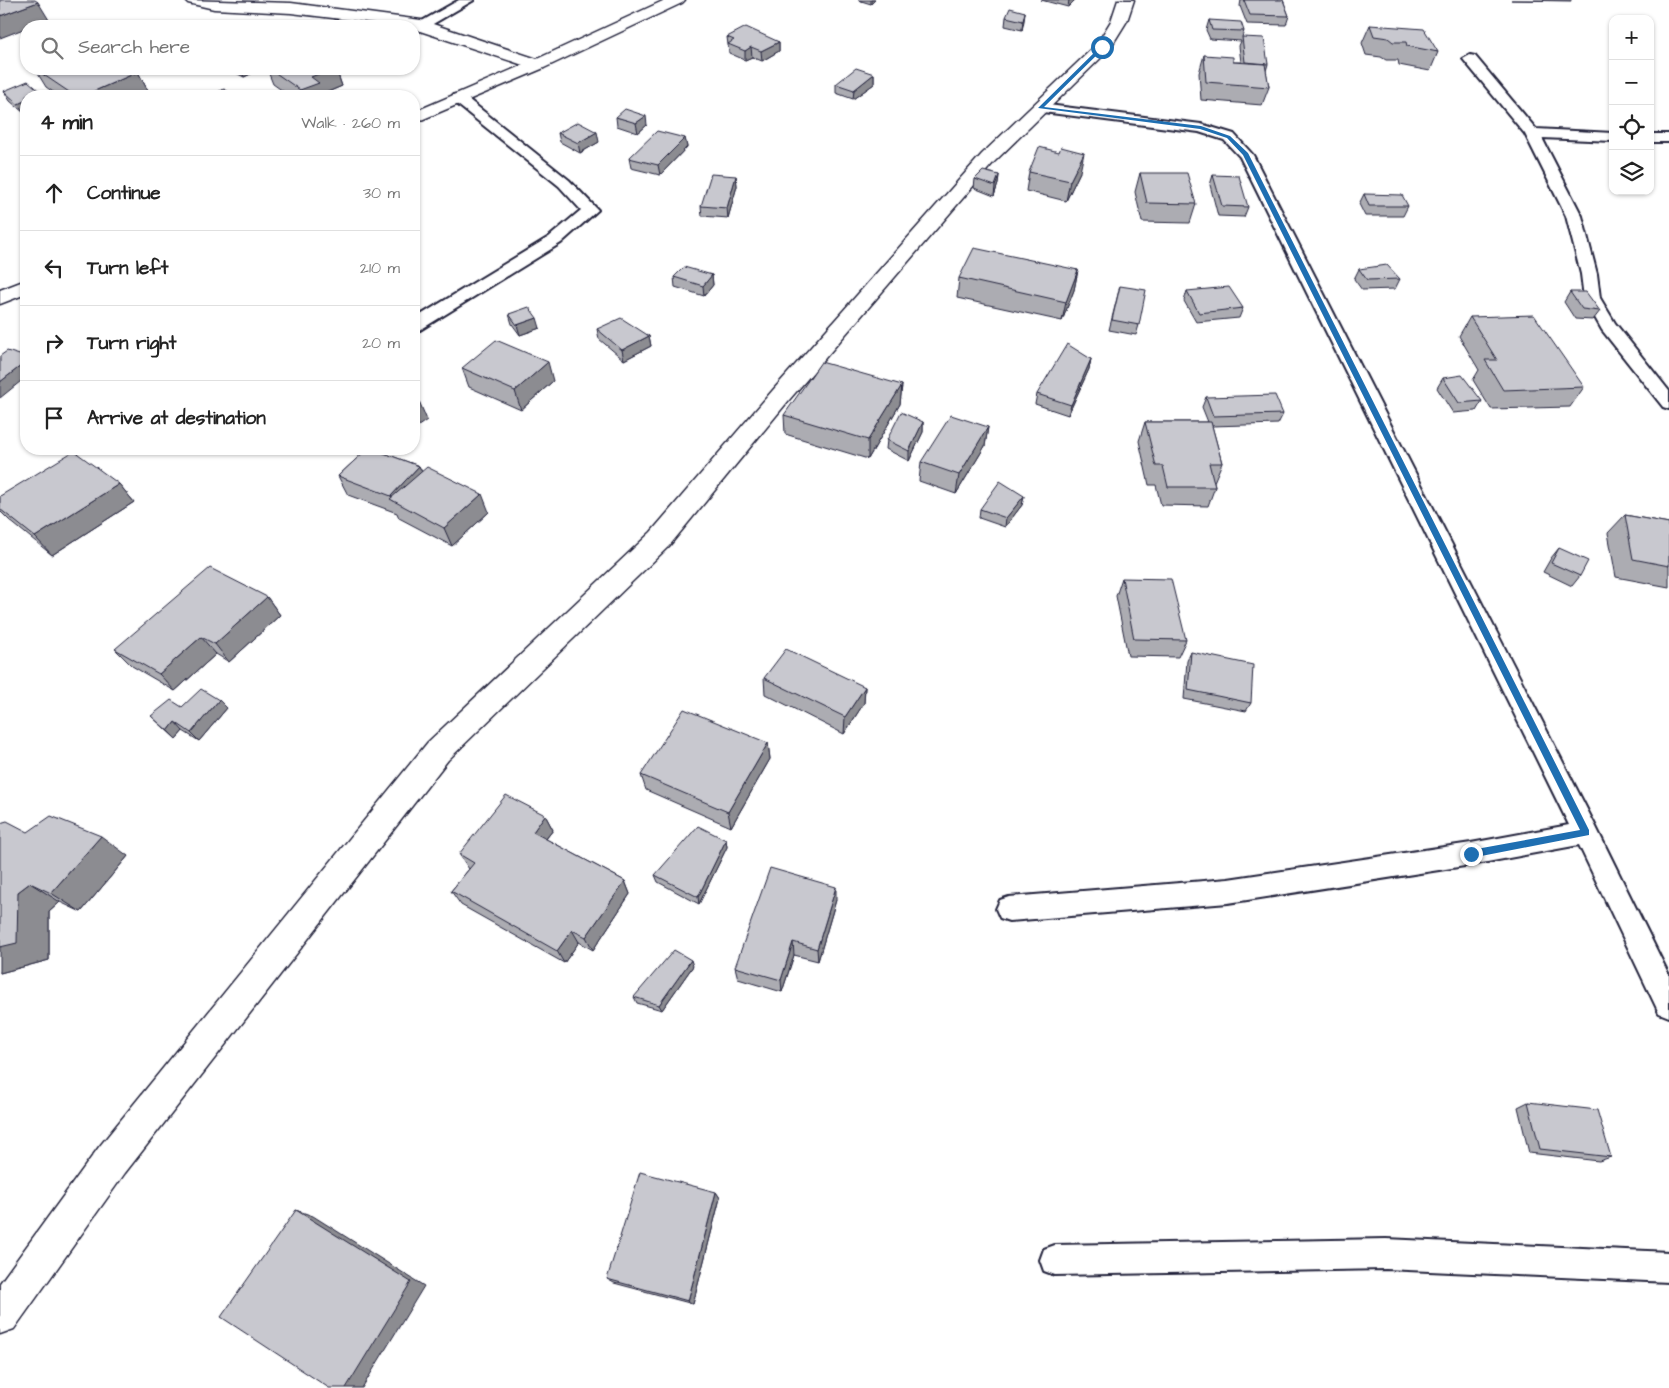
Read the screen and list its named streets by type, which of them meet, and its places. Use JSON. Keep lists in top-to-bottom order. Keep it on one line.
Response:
{"page":{"map_buttons":["+","−"],"search":"Search here","heading":["4 min","Walk · 260 m"],"list":[["Continue","30 m"],["Turn left","210 m"],["Turn right","20 m"],"Arrive at destination"]}}
